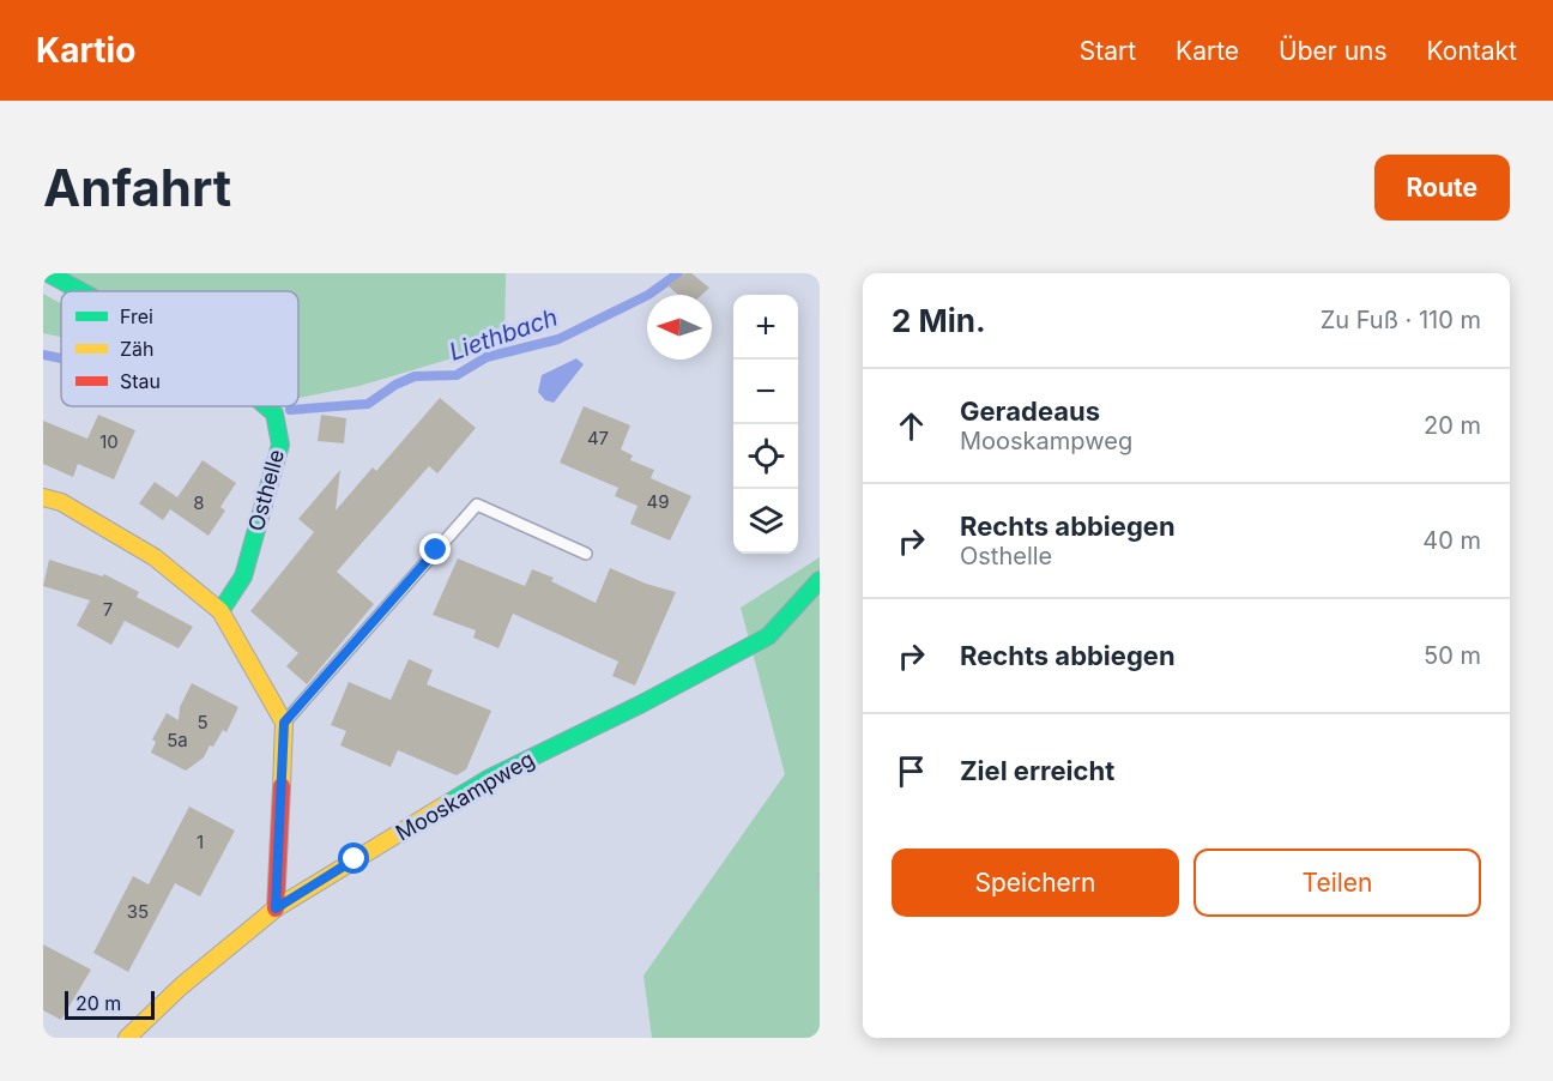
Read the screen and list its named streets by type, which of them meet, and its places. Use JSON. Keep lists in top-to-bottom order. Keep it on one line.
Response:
{"streets":{"street":["Osthelle","Mooskampweg"]},"water":["Liethbach"],"house_numbers":["47","10","49","8","7","5","5a","1","35"],"legend":["Frei","Zäh","Stau"],"scale_bar":"20 m","north":"left","page":{"header":"Kartio","nav":["Start","Karte","Über uns","Kontakt"],"buttons":["Route",["Speichern","Teilen"]],"title":"Anfahrt","heading":["2 Min.","Zu Fuß · 110 m"],"map_buttons":["+","−"],"list":[["Geradeaus","Mooskampweg","20 m"],["Rechts abbiegen","Osthelle","40 m"],["Rechts abbiegen","50 m"],"Ziel erreicht"],"scale":"20 m"}}
